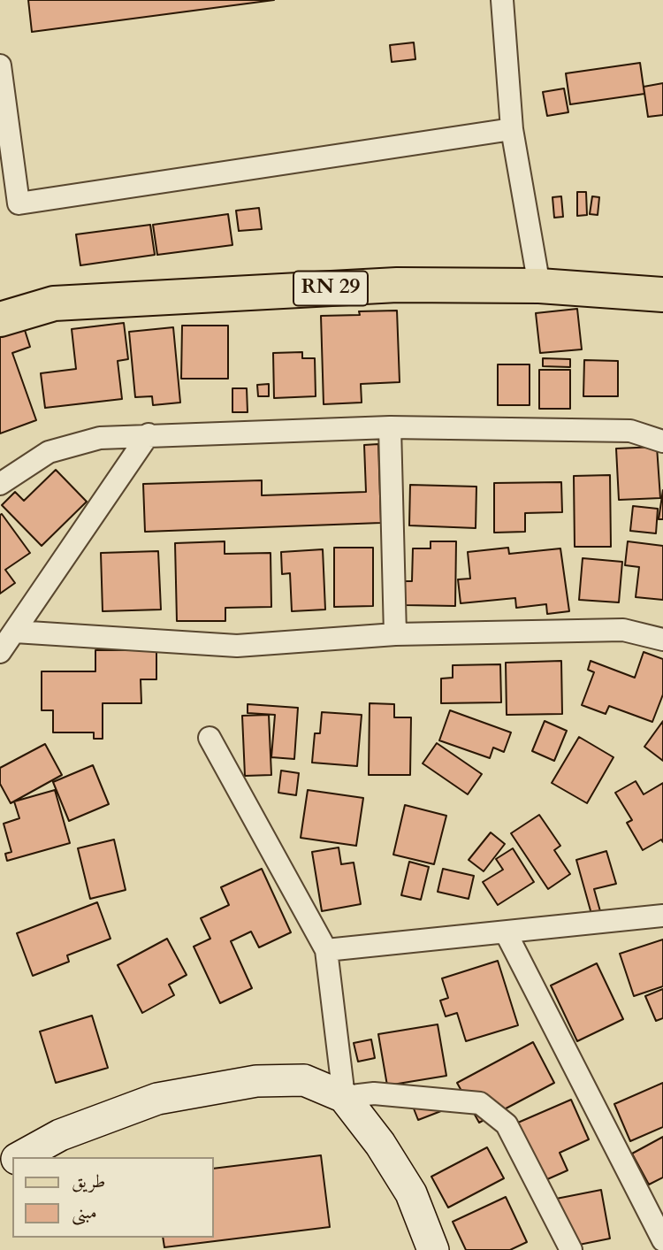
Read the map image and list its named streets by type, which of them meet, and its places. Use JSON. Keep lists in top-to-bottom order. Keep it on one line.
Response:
{"streets":{"main road":["RN 29"]},"legend":["طريق","مبنى"]}
